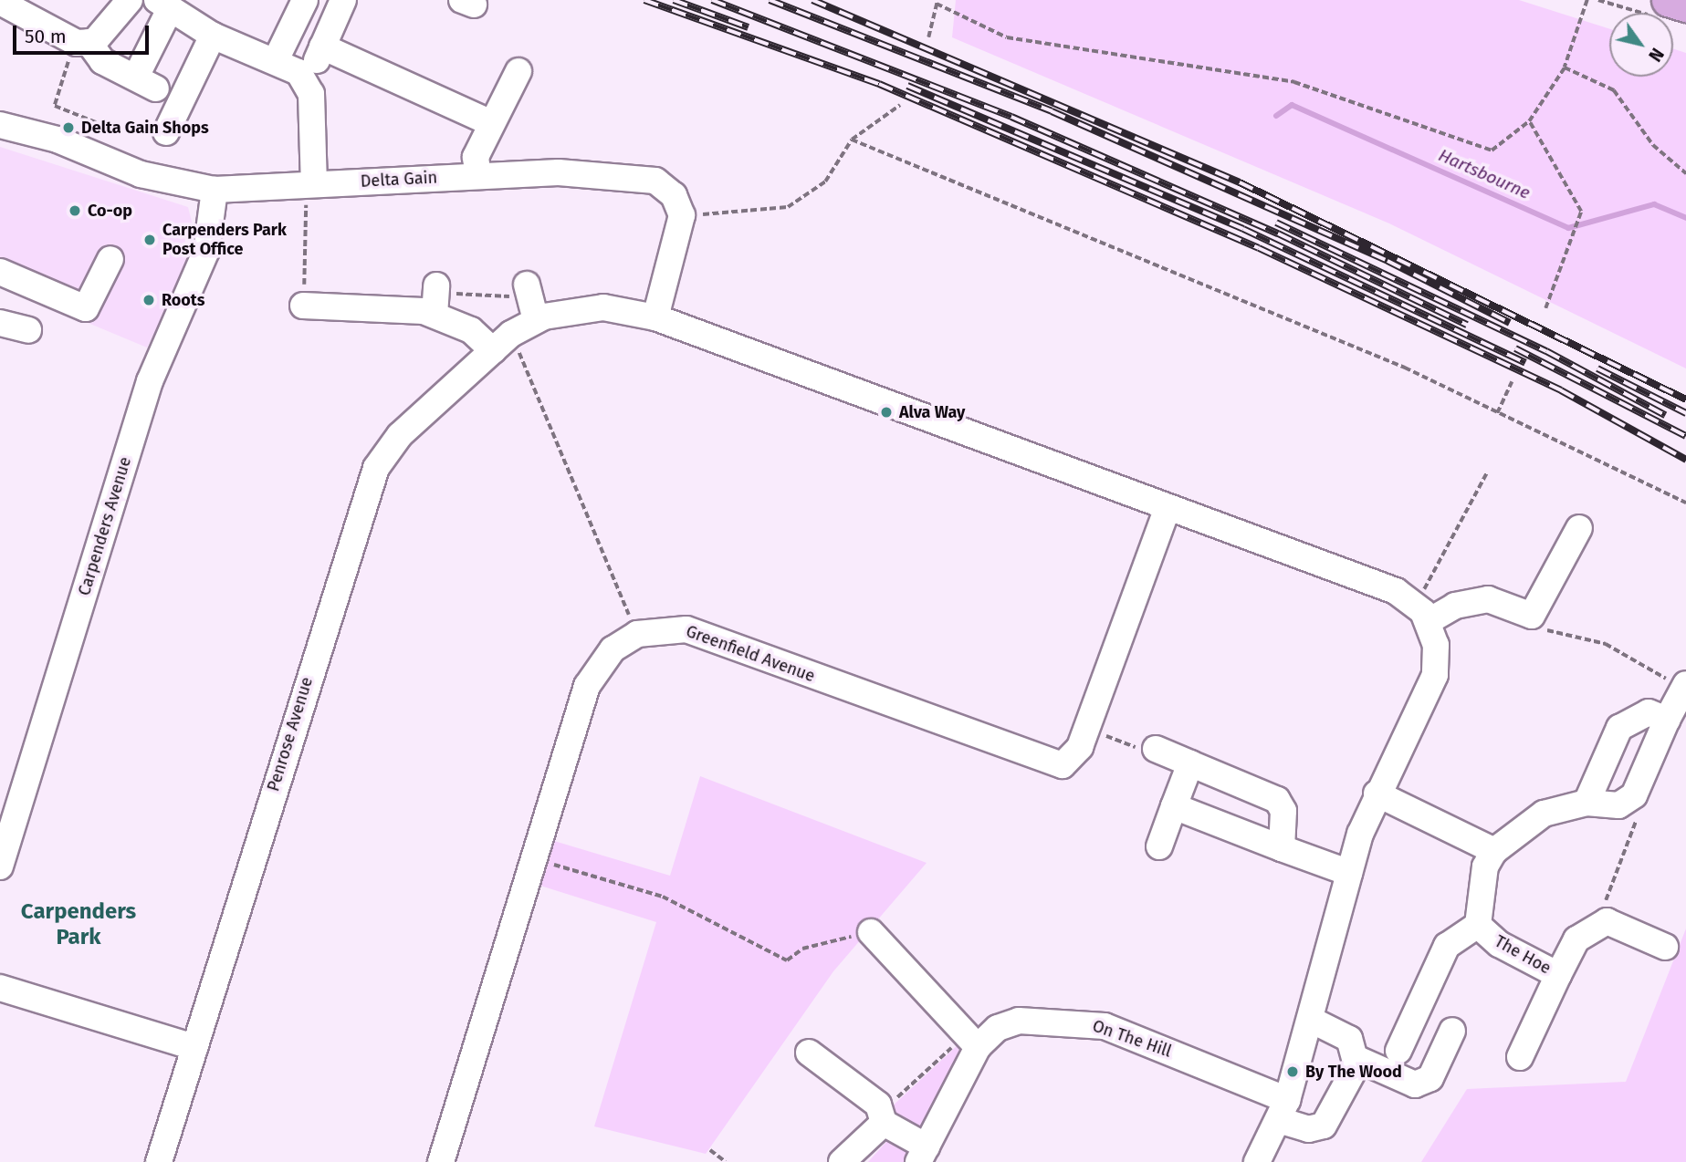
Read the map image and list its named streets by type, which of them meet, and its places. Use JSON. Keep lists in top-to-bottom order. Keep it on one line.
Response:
{"streets":{"street":["Delta Gain","Carpenders Avenue","Greenfield Avenue","Penrose Avenue","The Hoe","On The Hill"]},"crossings":[["Delta Gain","Carpenders Avenue"]],"districts":["Carpenders Park"],"water":["Hartsbourne"],"places":["Delta Gain Shops","Co-op","Carpenders Park Post Office","Roots","Alva Way","By The Wood"],"scale_bar":"50 m","north":"bottom right"}
